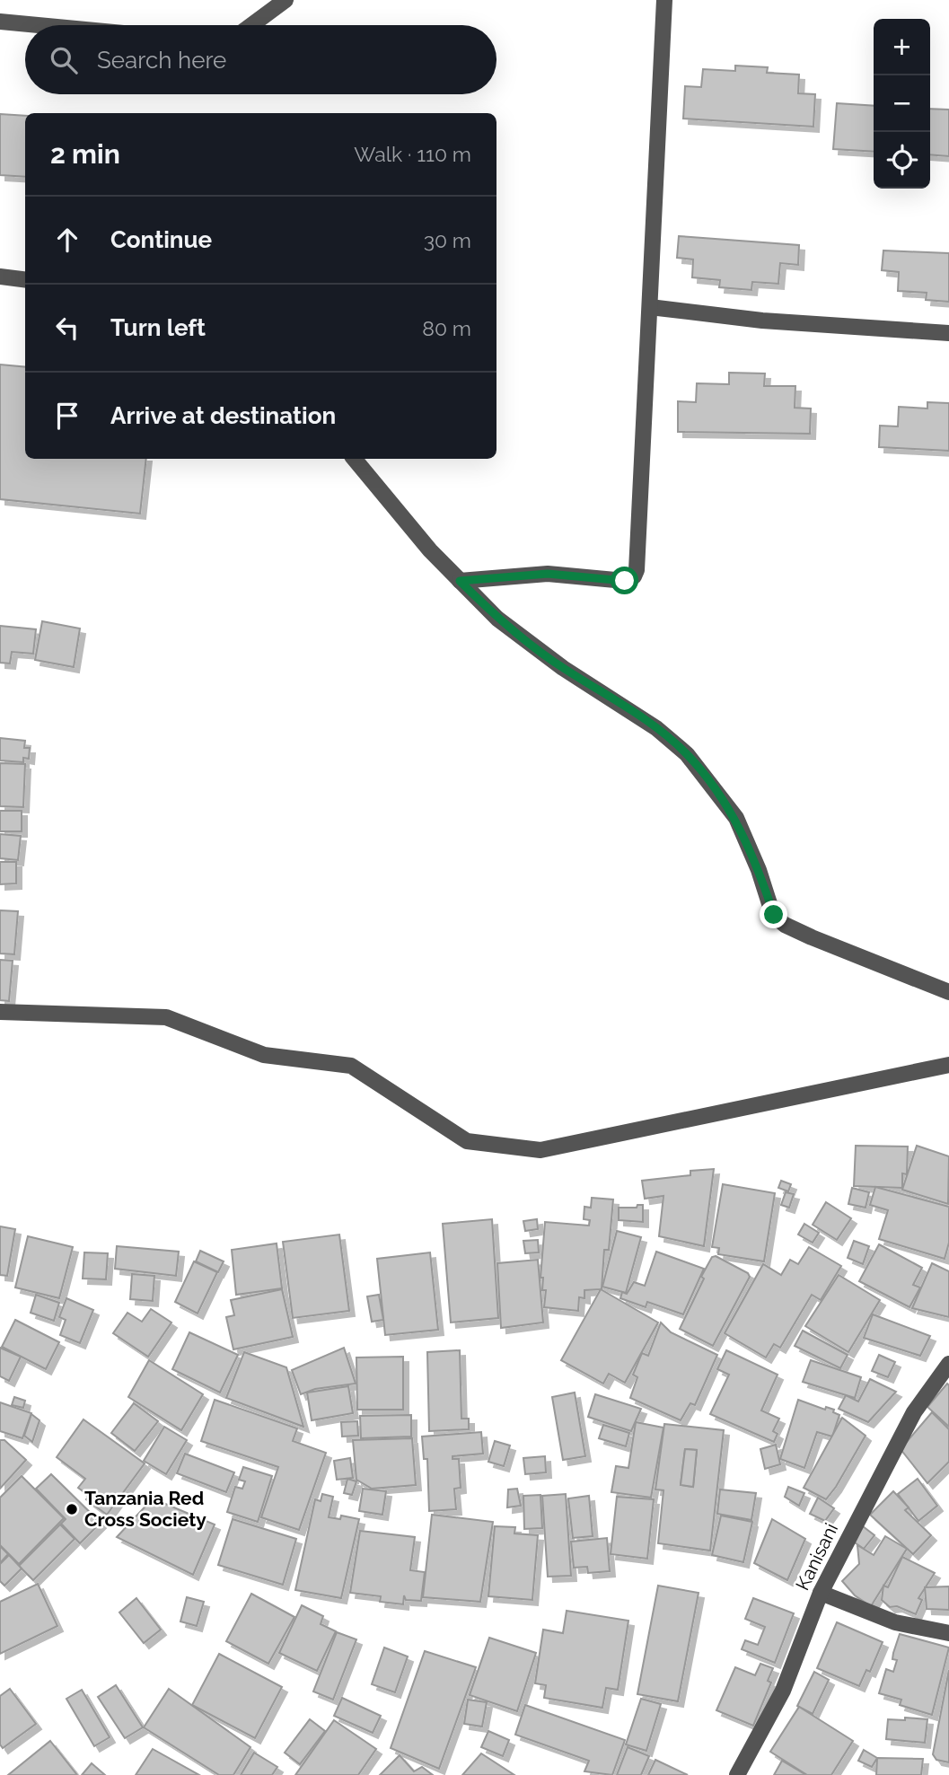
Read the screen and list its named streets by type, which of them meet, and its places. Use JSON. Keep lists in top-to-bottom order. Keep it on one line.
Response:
{"streets":{"street":["Kanisani"]},"places":["Tanzania Red Cross Society"],"page":{"map_buttons":["+","−"],"search":"Search here","heading":["2 min","Walk · 110 m"],"list":[["Continue","30 m"],["Turn left","80 m"],"Arrive at destination"]}}
